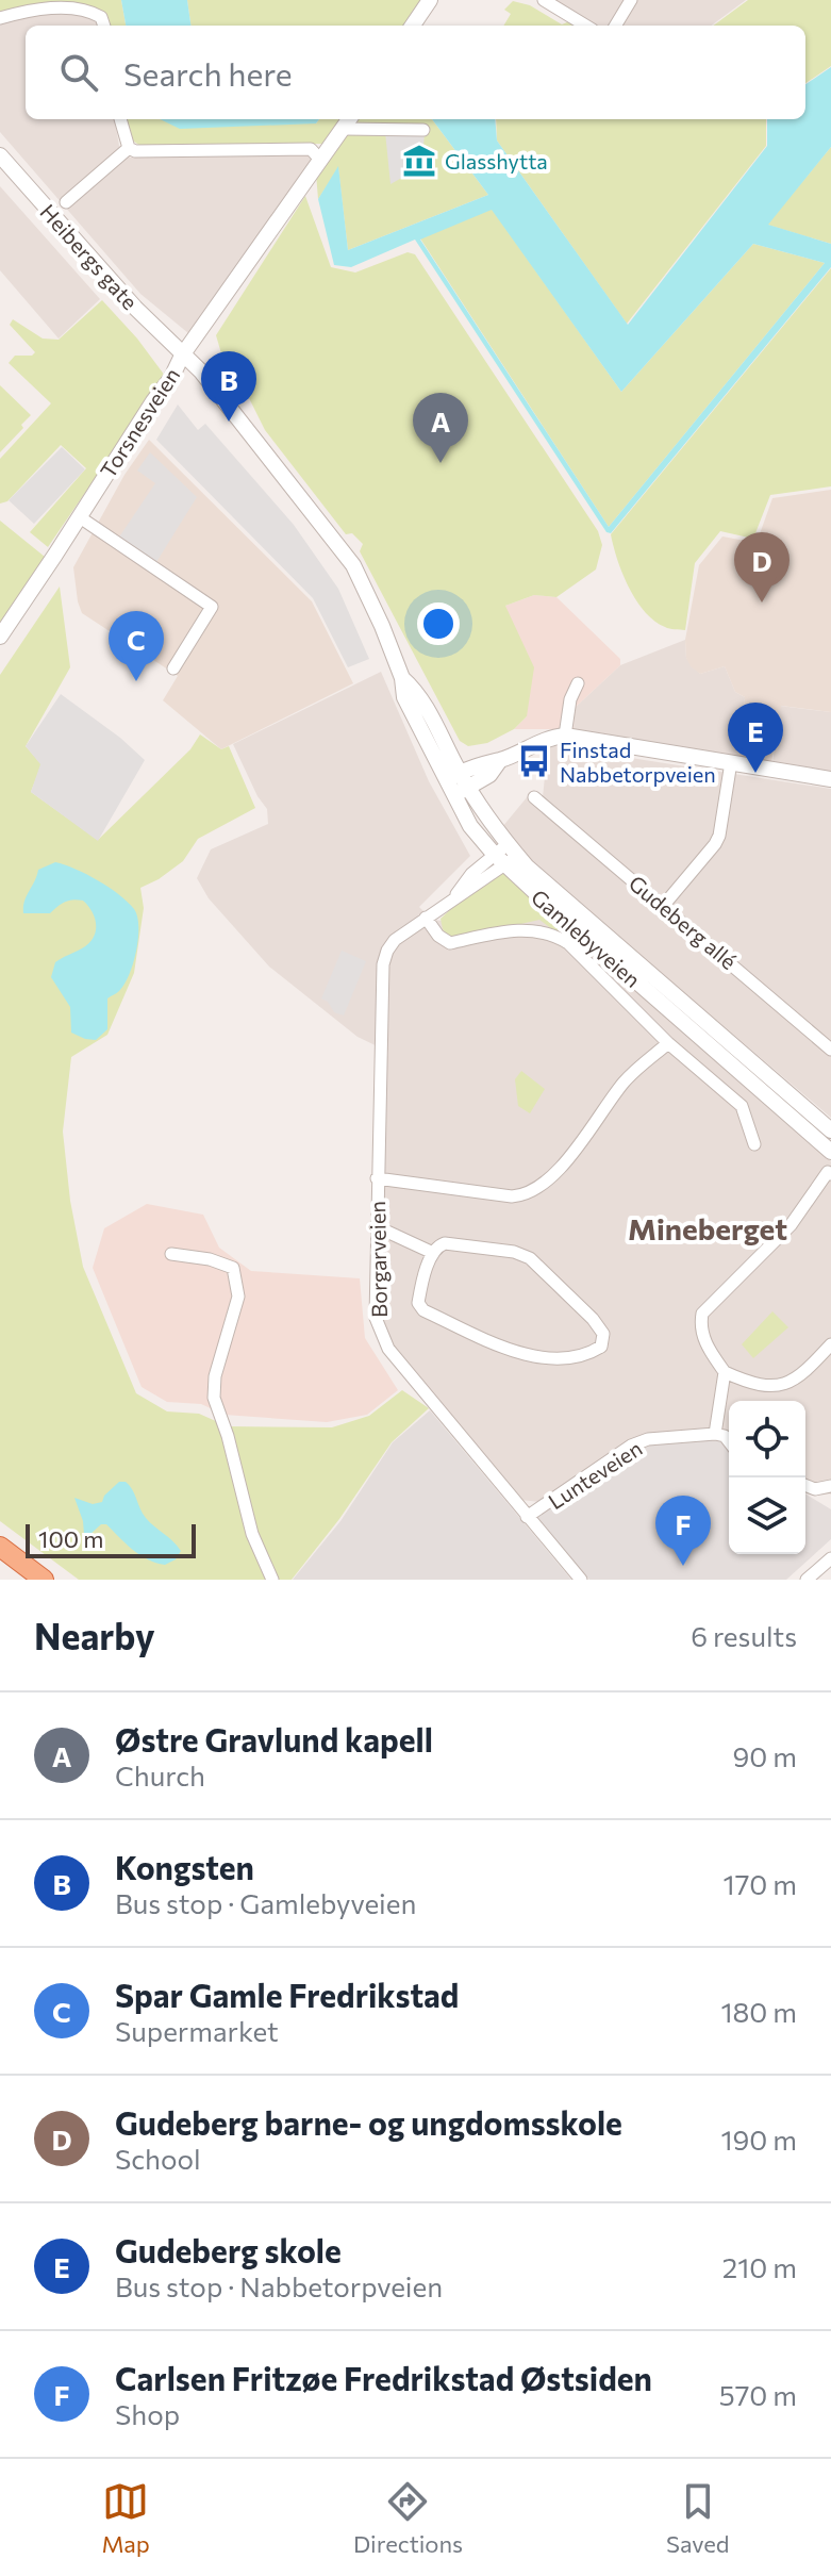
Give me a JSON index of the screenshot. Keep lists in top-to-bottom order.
{
  "streets": {
    "street": [
      "Heibergs gate",
      "Torsnesveien",
      "Gudeberg allé",
      "Gamlebyveien",
      "Borgarveien",
      "Lunteveien"
    ]
  },
  "crossings": [
    ["Heibergs gate", "Torsnesveien"],
    ["Heibergs gate", "Gamlebyveien"],
    ["Torsnesveien", "Gamlebyveien"],
    ["Gamlebyveien", "Borgarveien"],
    ["Borgarveien", "Lunteveien"]
  ],
  "districts": ["Mineberget"],
  "places": {
    "museum": ["Glasshytta"],
    "bus stop": ["Finstad Nabbetorpveien"]
  },
  "scale_bar": "100 m",
  "page": {
    "search": "Search here",
    "pins": [
      "B",
      "A",
      "D",
      "C",
      "E",
      "F"
    ],
    "scale": "100 m",
    "heading": ["Nearby", "6 results"],
    "list": [
      {
        "mark": "A",
        "name": "Østre Gravlund kapell",
        "note": "Church",
        "value": "90 m"
      },
      {
        "mark": "B",
        "name": "Kongsten",
        "note": "Bus stop · Gamlebyveien",
        "value": "170 m"
      },
      {
        "mark": "C",
        "name": "Spar Gamle Fredrikstad",
        "note": "Supermarket",
        "value": "180 m"
      },
      {
        "mark": "D",
        "name": "Gudeberg barne- og ungdomsskole",
        "note": "School",
        "value": "190 m"
      },
      {
        "mark": "E",
        "name": "Gudeberg skole",
        "note": "Bus stop · Nabbetorpveien",
        "value": "210 m"
      },
      {
        "mark": "F",
        "name": "Carlsen Fritzøe Fredrikstad Østsiden",
        "note": "Shop",
        "value": "570 m"
      }
    ],
    "nav": ["Map", "Directions", "Saved"]
  }
}
